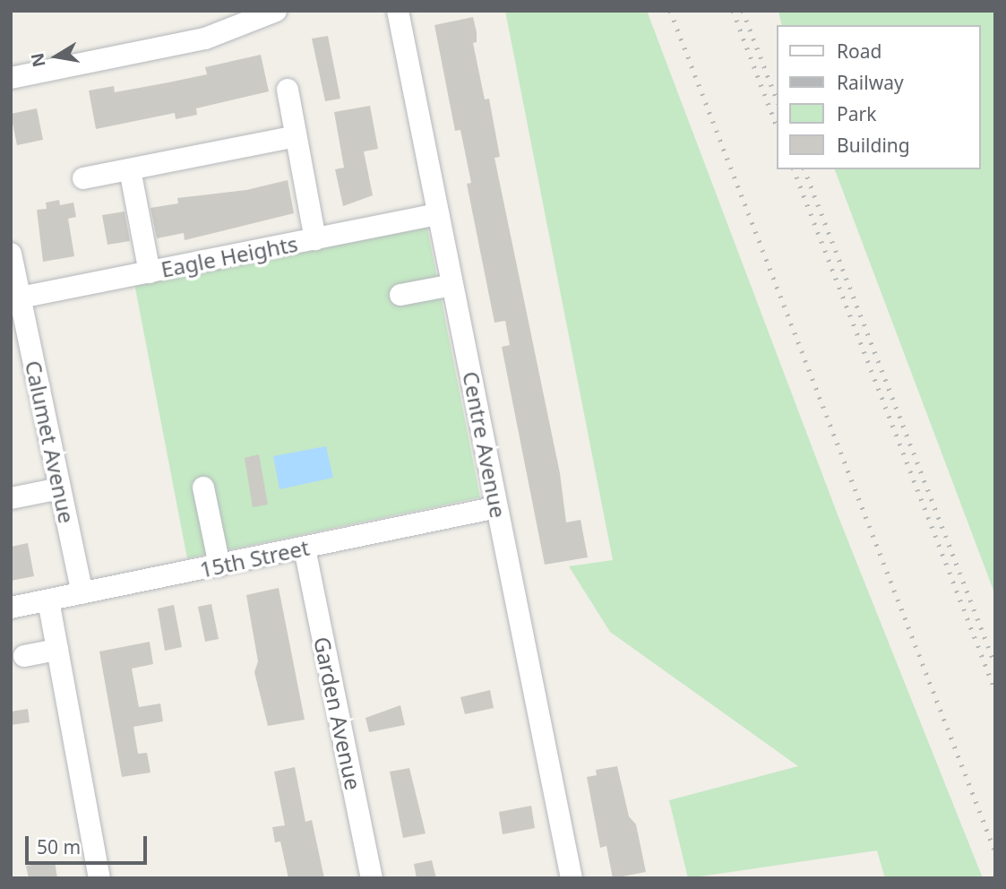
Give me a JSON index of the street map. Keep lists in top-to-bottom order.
{
  "streets": {
    "street": [
      "Eagle Heights",
      "Calumet Avenue",
      "Centre Avenue",
      "15th Street",
      "Garden Avenue"
    ]
  },
  "crossings": [
    ["Eagle Heights", "Calumet Avenue"],
    ["Eagle Heights", "Centre Avenue"],
    ["Calumet Avenue", "15th Street"],
    ["Centre Avenue", "15th Street"],
    ["15th Street", "Garden Avenue"]
  ],
  "legend": [
    "Road",
    "Railway",
    "Park",
    "Building"
  ],
  "scale_bar": "50 m",
  "north": "left"
}
